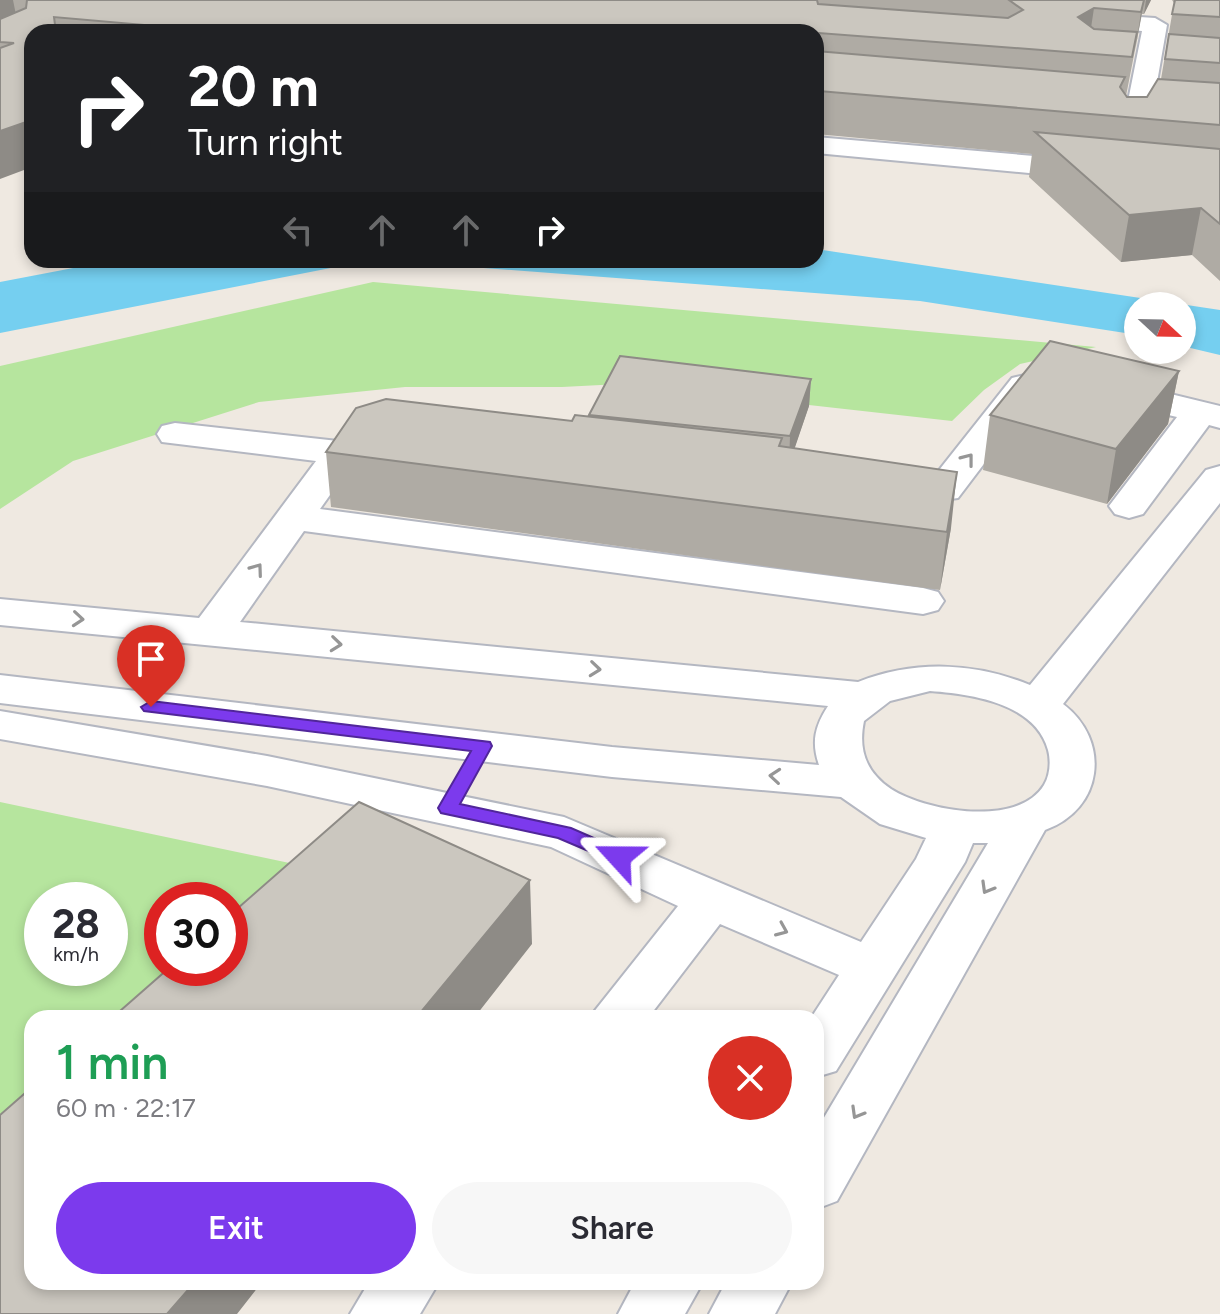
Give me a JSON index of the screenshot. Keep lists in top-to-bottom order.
{
  "north": "right",
  "page": {
    "turn": ["20 m", "Turn right"],
    "speed": "28 km/h",
    "limit": "30",
    "heading": ["1 min", "60 m · 22:17"],
    "buttons": ["Exit", "Share"]
  }
}
